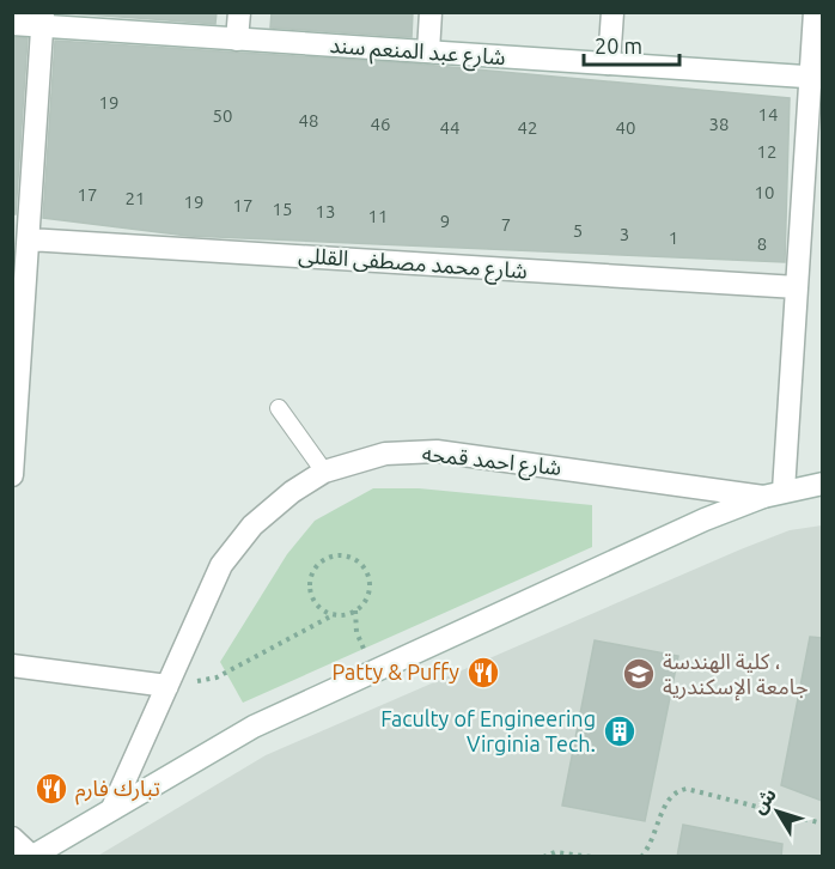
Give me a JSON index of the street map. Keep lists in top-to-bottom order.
{
  "streets": {
    "street": ["شارع عبد المنعم سند", "شارع محمد مصطفى القللى", "شارع احمد قمحه"]
  },
  "places": {
    "restaurant": ["Patty & Puffy", "تبارك فارم"],
    "school or university": ["كلية الهندسة ، جامعة الإسكندرية"],
    "building": ["Faculty of Engineering Virginia Tech."]
  },
  "house_numbers": [
    "19",
    "14",
    "50",
    "48",
    "46",
    "38",
    "44",
    "42",
    "40",
    "12",
    "10",
    "17",
    "21",
    "19",
    "17",
    "15",
    "13",
    "11",
    "9",
    "7",
    "5",
    "3",
    "1",
    "8"
  ],
  "scale_bar": "20 m",
  "north": "top left"
}
